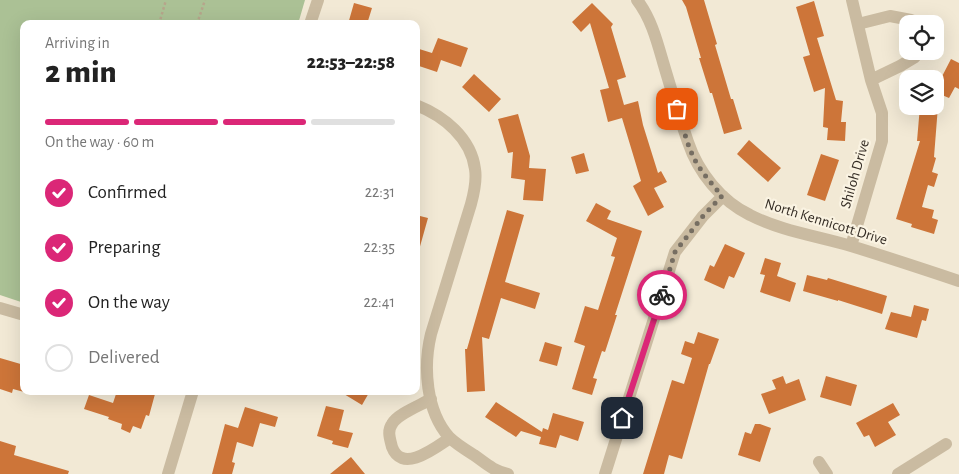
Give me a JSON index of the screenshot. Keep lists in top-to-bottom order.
{
  "streets": {
    "street": ["Shiloh Drive", "North Kennicott Drive"]
  },
  "crossings": [
    ["Shiloh Drive", "North Kennicott Drive"]
  ],
  "page": {
    "heading": ["2 min", "Arriving in", "22:53–22:58"],
    "bar": "On the way · 60 m",
    "list": [
      ["Confirmed", "22:31"],
      ["Preparing", "22:35"],
      ["On the way", "22:41"],
      "Delivered"
    ]
  }
}
